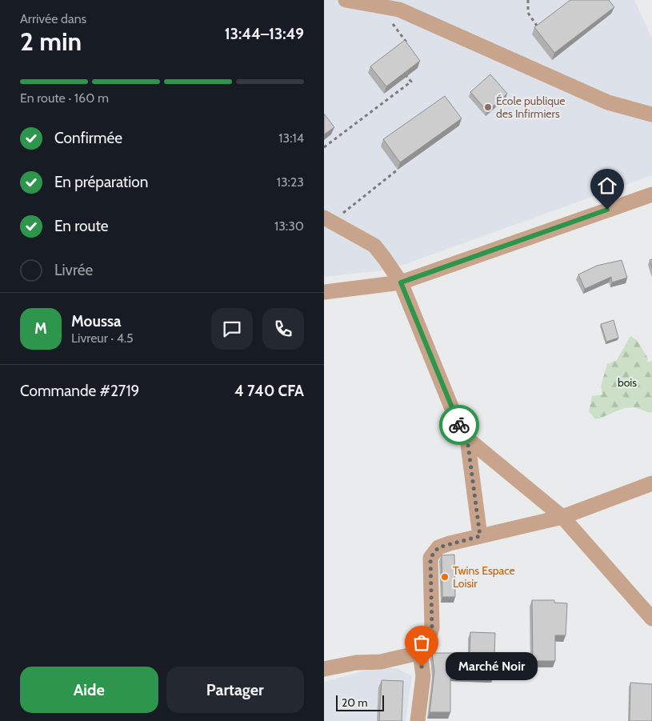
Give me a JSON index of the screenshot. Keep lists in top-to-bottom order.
{
  "parks": ["bois"],
  "places": ["École publique des Infirmiers", "Twins Espace Loisir", "Marché Noir"],
  "scale_bar": "20 m",
  "page": {
    "heading": ["2 min", "Arrivée dans", "13:44–13:49"],
    "panel": [
      "Moussa",
      "Livreur · 4.5",
      "Commande #2719",
      "4 740 CFA"
    ],
    "bar": "En route · 160 m",
    "list": [
      ["Confirmée", "13:14"],
      ["En préparation", "13:23"],
      ["En route", "13:30"],
      "Livrée"
    ],
    "round": "M",
    "bubble": "Marché Noir",
    "buttons": ["Aide", "Partager"],
    "scale": "20 m"
  }
}
